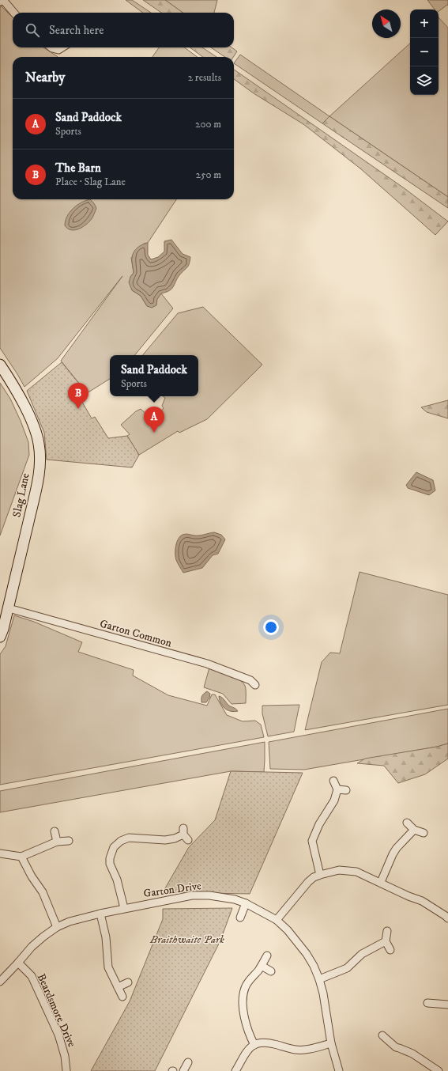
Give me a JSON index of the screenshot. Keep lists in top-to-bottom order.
{
  "streets": {
    "street": [
      "Slag Lane",
      "Garton Common",
      "Garton Drive",
      "Beardsmore Drive"
    ]
  },
  "crossings": [
    ["Slag Lane", "Garton Common"],
    ["Garton Drive", "Beardsmore Drive"]
  ],
  "parks": ["Braithwaite Park"],
  "north": "top left",
  "page": {
    "map_buttons": ["+", "−"],
    "search": "Search here",
    "heading": ["Nearby", "2 results"],
    "list": [
      {
        "mark": "A",
        "name": "Sand Paddock",
        "note": "Sports",
        "value": "200 m"
      },
      {
        "mark": "B",
        "name": "The Barn",
        "note": "Place · Slag Lane",
        "value": "250 m"
      }
    ],
    "popup": ["Sand Paddock", "Sports"],
    "pins": ["B", "A"]
  }
}
